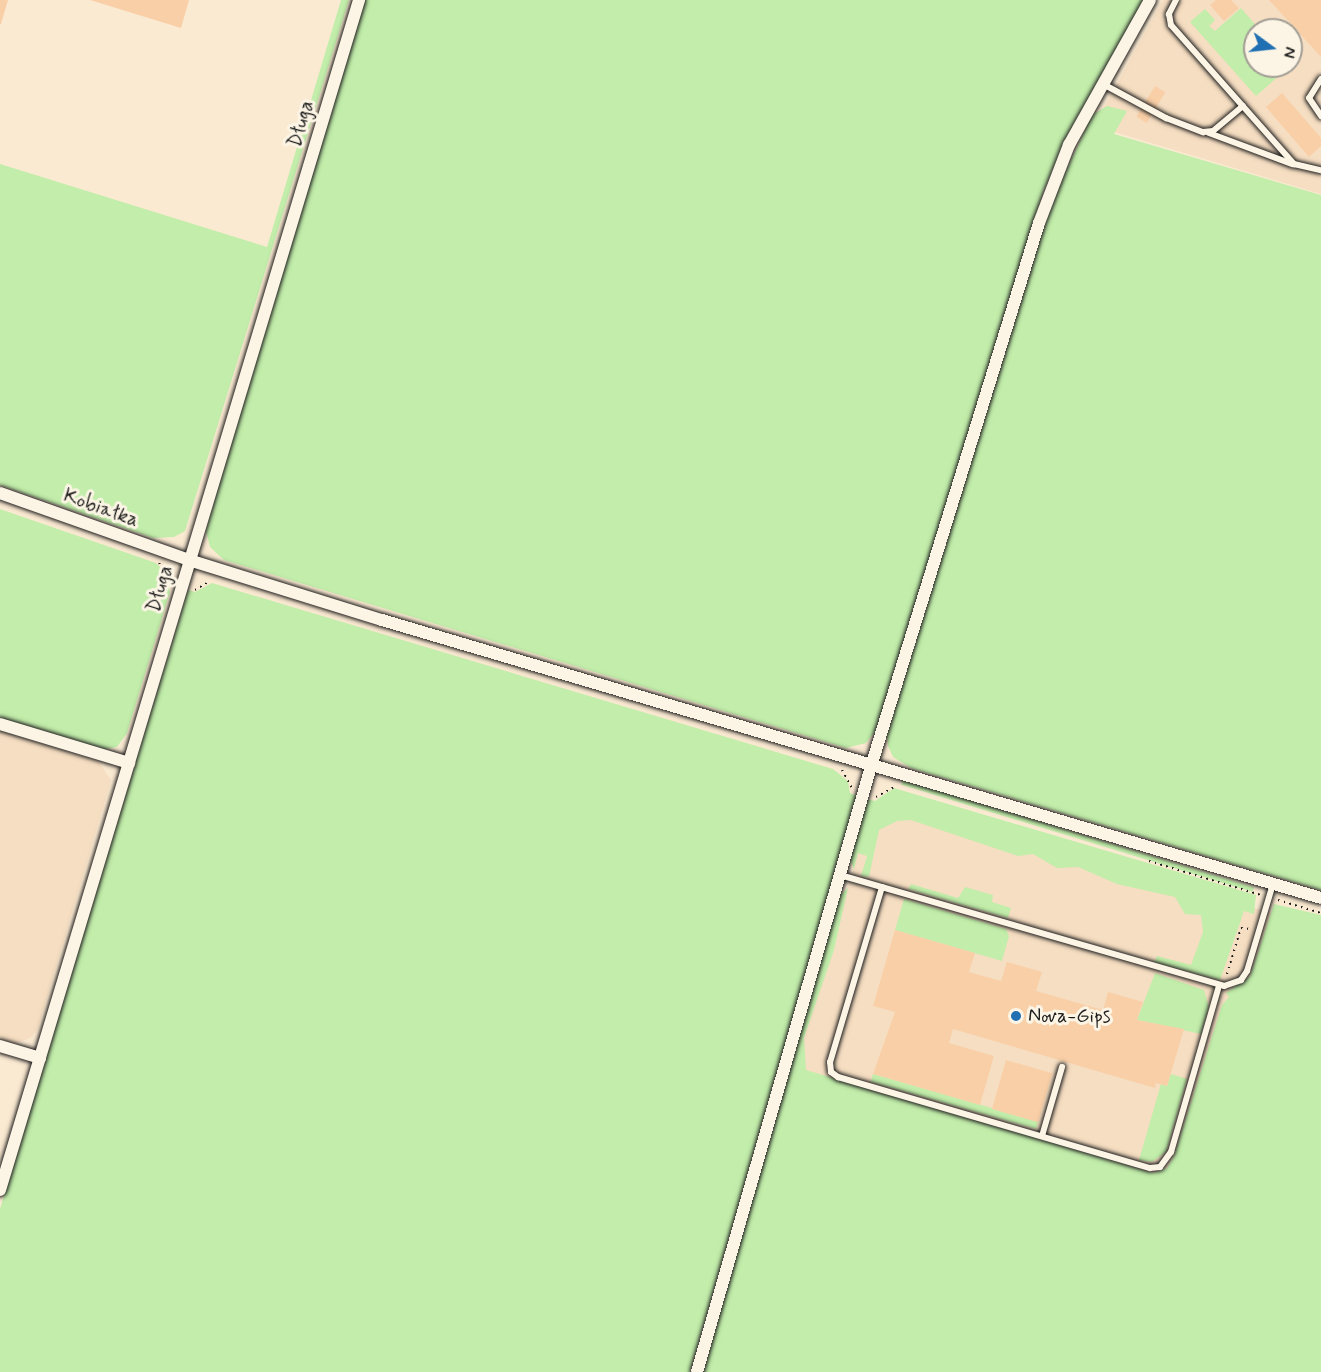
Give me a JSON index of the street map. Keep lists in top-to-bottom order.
{
  "streets": {
    "street": ["Długa", "Kobiałka"]
  },
  "crossings": [
    ["Długa", "Kobiałka"]
  ],
  "places": ["Nova-Gips"],
  "north": "right"
}
